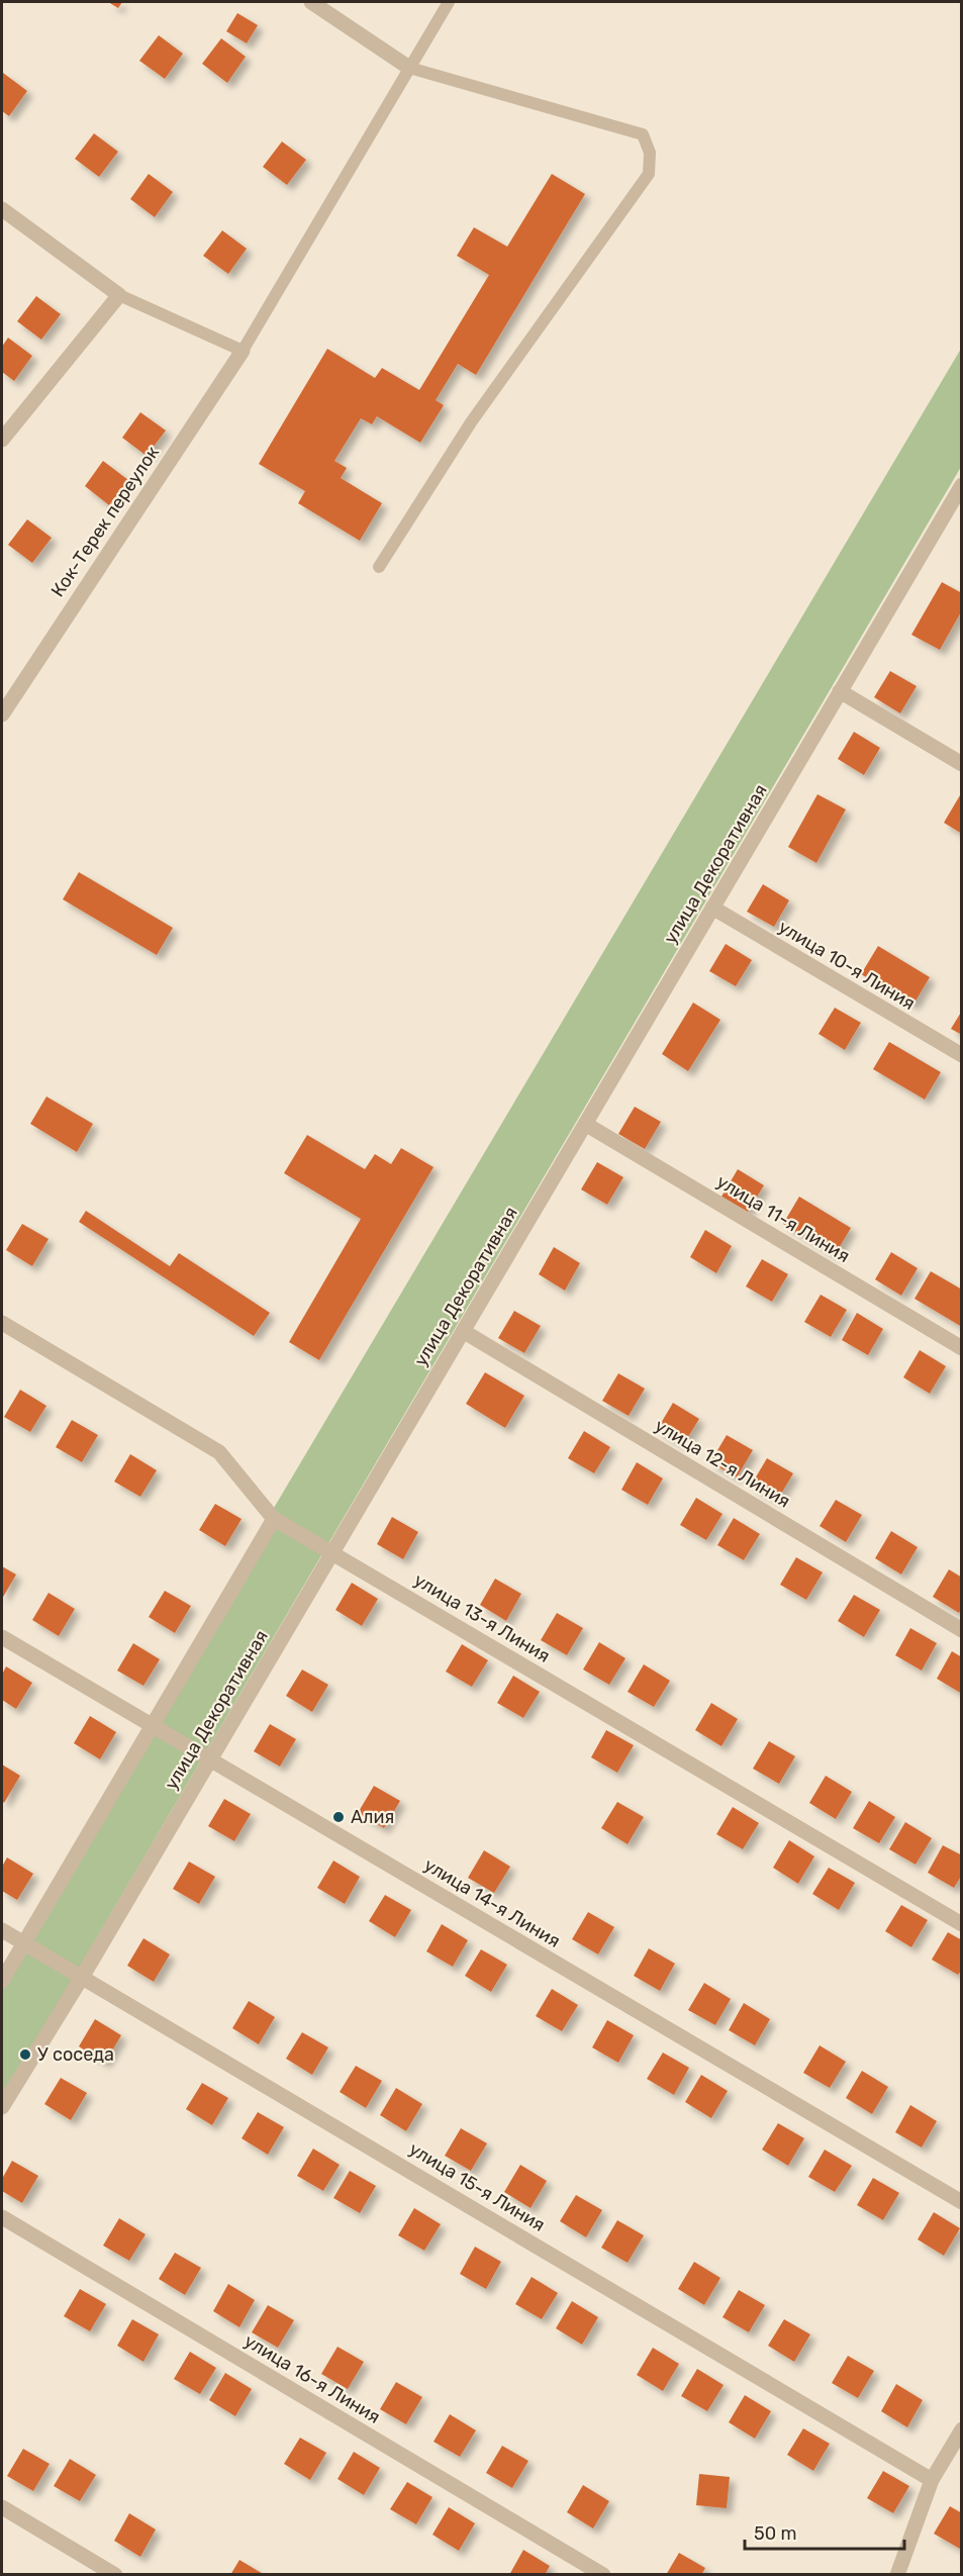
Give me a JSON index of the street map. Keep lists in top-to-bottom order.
{
  "streets": {
    "street": [
      "Кок-Терек переулок",
      "улица Декоративная",
      "улица 10-я Линия",
      "улица 11-я Линия",
      "улица 12-я Линия",
      "улица 13-я Линия",
      "улица 14-я Линия",
      "улица 15-я Линия",
      "улица 16-я Линия"
    ]
  },
  "crossings": [
    ["улица Декоративная", "улица 10-я Линия"],
    ["улица Декоративная", "улица 11-я Линия"],
    ["улица Декоративная", "улица 12-я Линия"],
    ["улица Декоративная", "улица 13-я Линия"],
    ["улица Декоративная", "улица 14-я Линия"],
    ["улица Декоративная", "улица 15-я Линия"]
  ],
  "places": ["Алия", "У соседа"],
  "scale_bar": "50 m"
}
